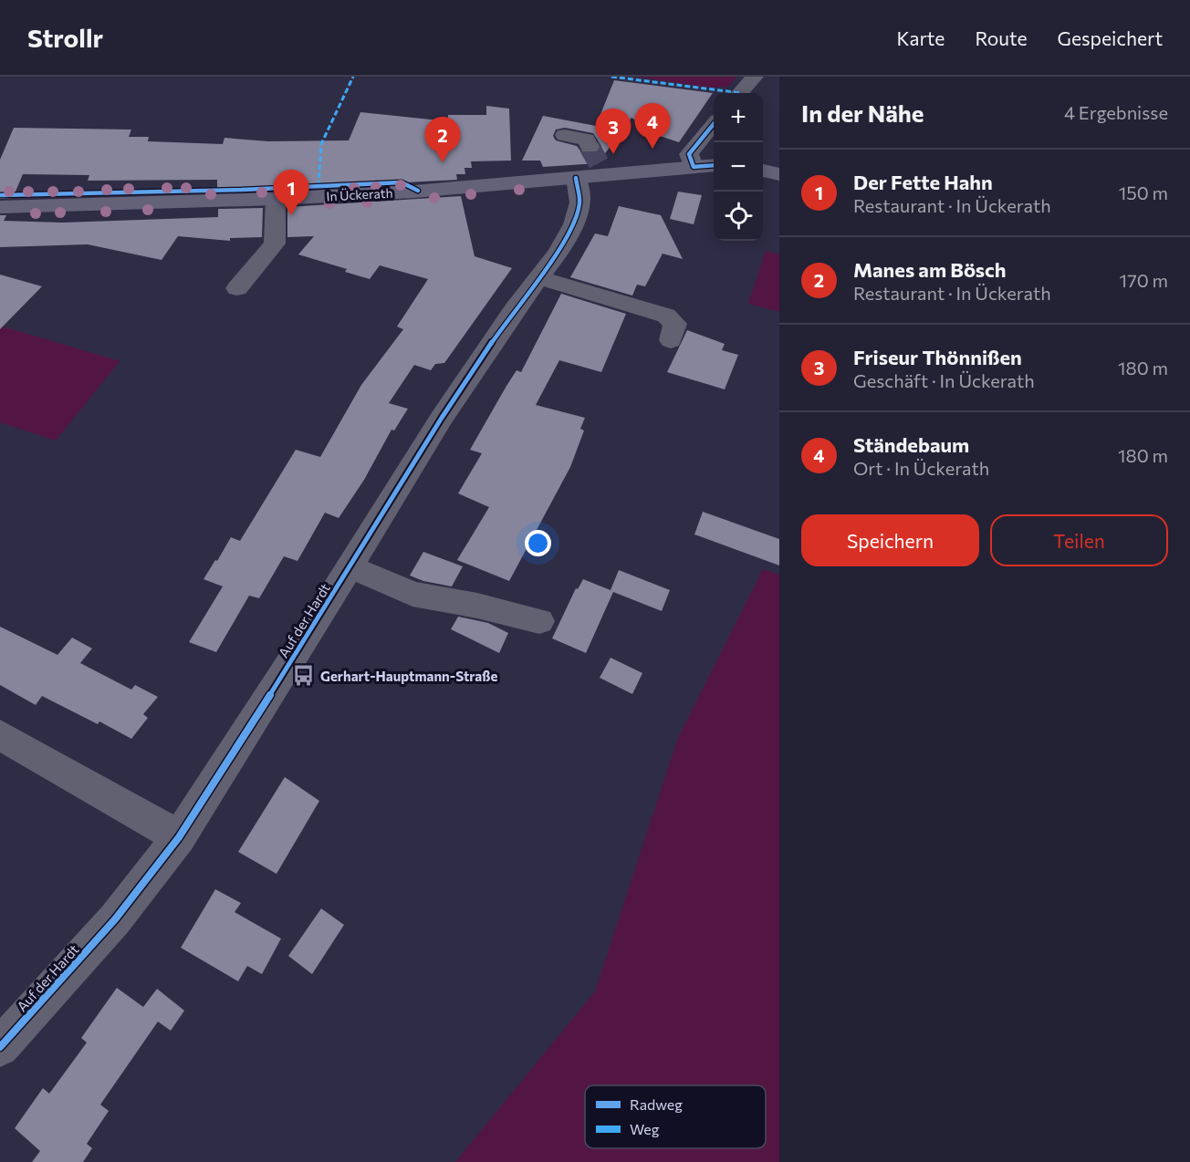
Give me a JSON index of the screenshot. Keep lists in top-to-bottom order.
{
  "streets": {
    "main road": ["In Ückerath"],
    "street": ["Auf der Hardt"]
  },
  "crossings": [
    ["In Ückerath", "Auf der Hardt"]
  ],
  "places": {
    "bus stop": ["Gerhart-Hauptmann-Straße"]
  },
  "legend": ["Radweg", "Weg"],
  "page": {
    "header": "Strollr",
    "nav": ["Karte", "Route", "Gespeichert"],
    "heading": ["In der Nähe", "4 Ergebnisse"],
    "map_buttons": ["+", "−"],
    "pins": [
      "4",
      "3",
      "2",
      "1"
    ],
    "list": [
      {
        "mark": "1",
        "name": "Der Fette Hahn",
        "note": "Restaurant · In Ückerath",
        "value": "150 m"
      },
      {
        "mark": "2",
        "name": "Manes am Bösch",
        "note": "Restaurant · In Ückerath",
        "value": "170 m"
      },
      {
        "mark": "3",
        "name": "Friseur Thönnißen",
        "note": "Geschäft · In Ückerath",
        "value": "180 m"
      },
      {
        "mark": "4",
        "name": "Ständebaum",
        "note": "Ort · In Ückerath",
        "value": "180 m"
      }
    ],
    "buttons": ["Speichern", "Teilen"]
  }
}
